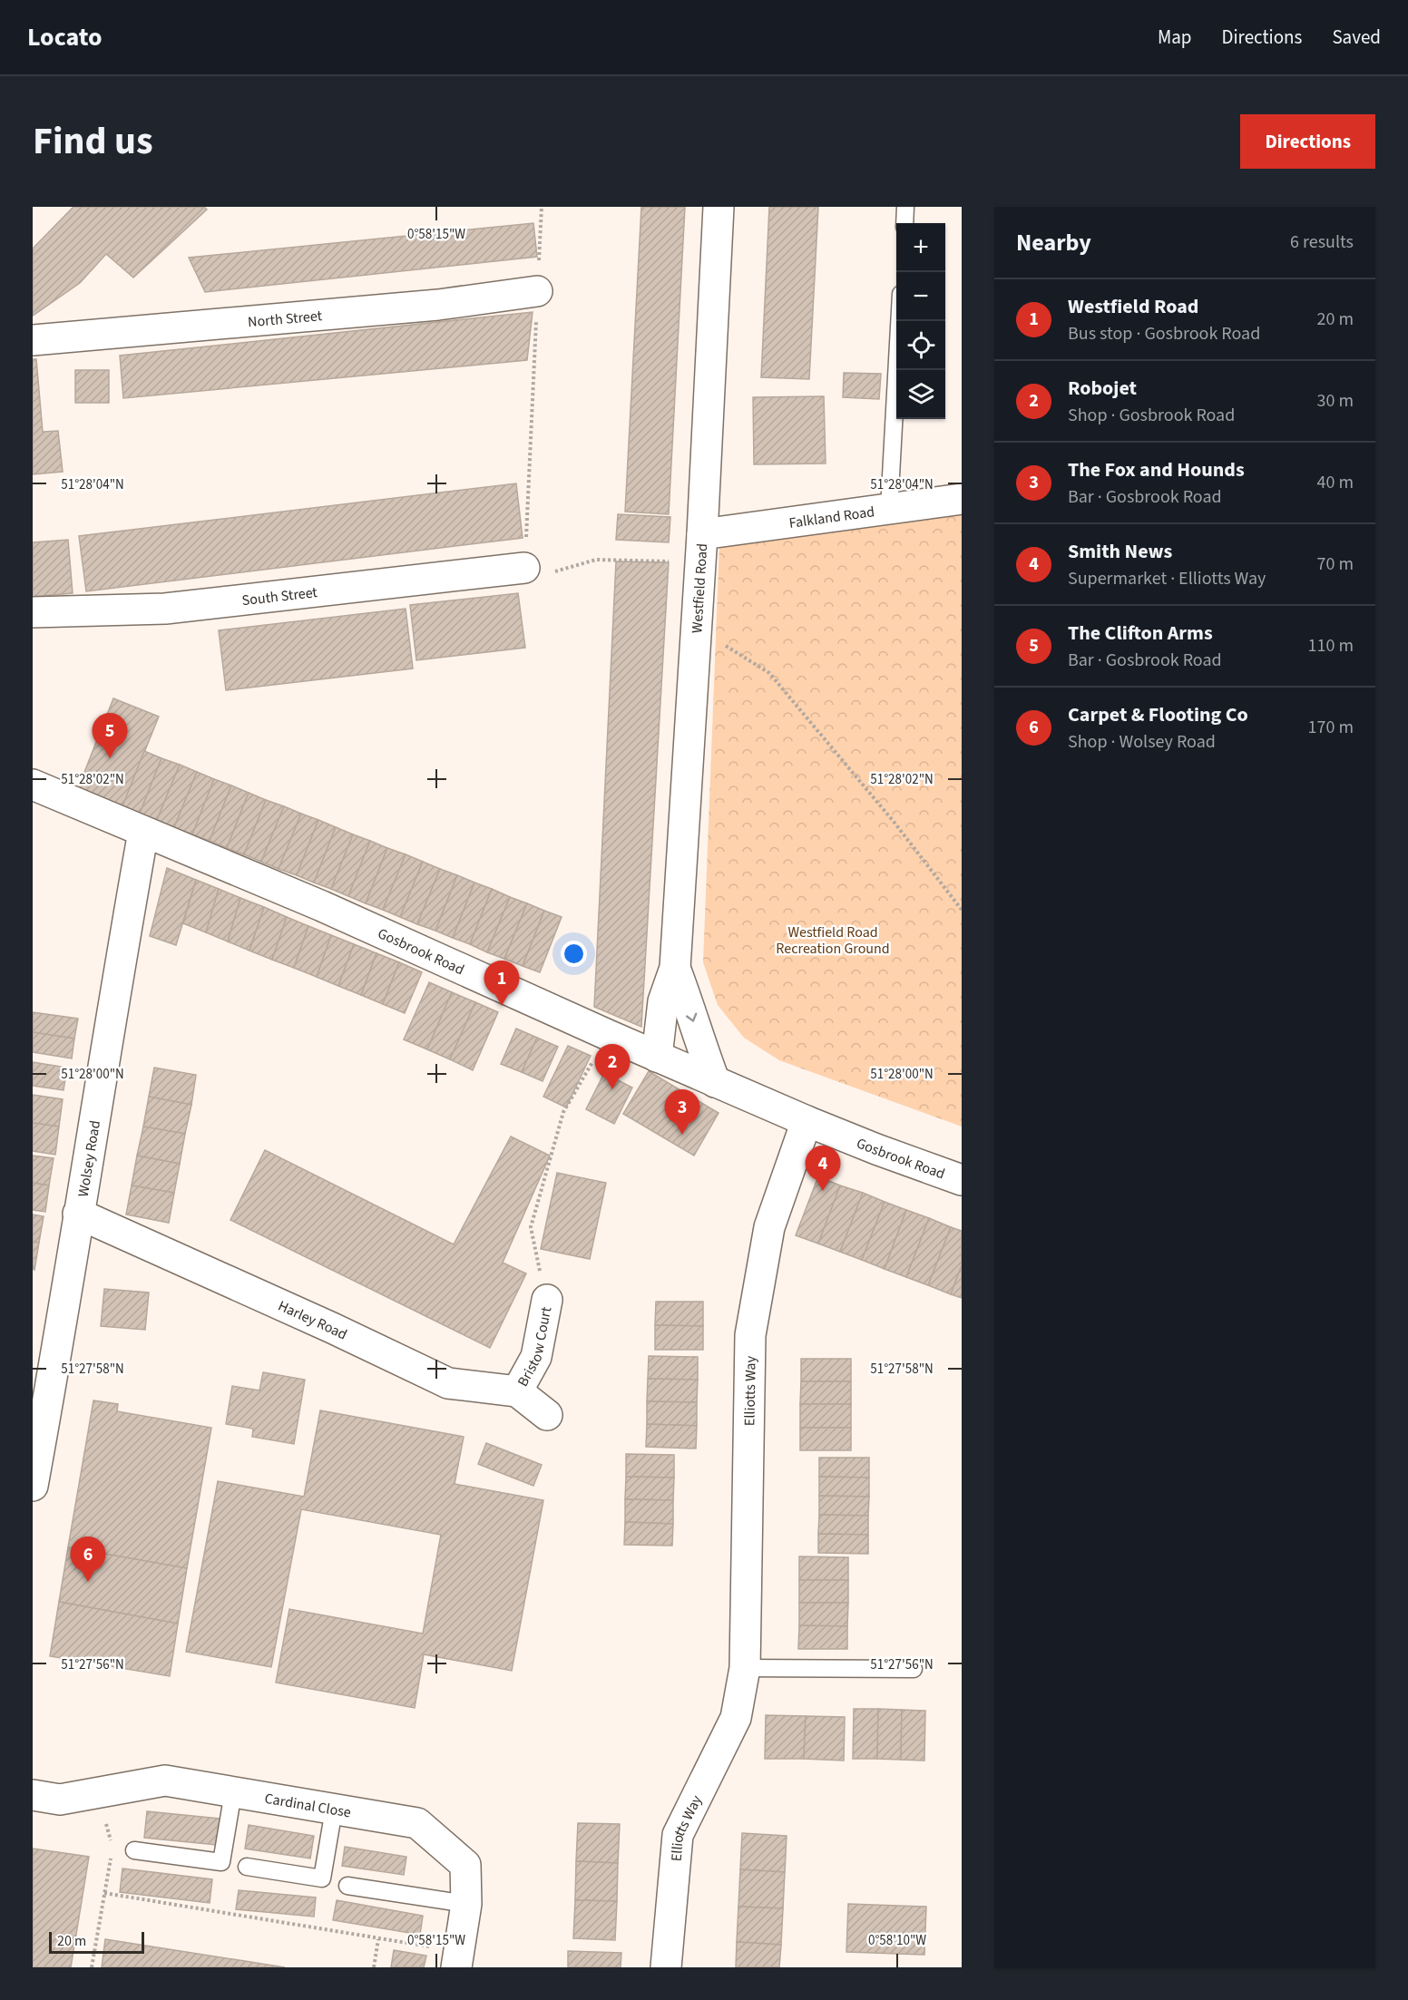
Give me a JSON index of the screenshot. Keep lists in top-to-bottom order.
{
  "streets": {
    "street": [
      "North Street",
      "Falkland Road",
      "Westfield Road",
      "South Street",
      "Gosbrook Road",
      "Wolsey Road",
      "Harley Road",
      "Bristow Court",
      "Elliotts Way",
      "Cardinal Close"
    ]
  },
  "crossings": [
    ["Falkland Road", "Westfield Road"],
    ["Westfield Road", "Gosbrook Road"],
    ["Gosbrook Road", "Wolsey Road"],
    ["Gosbrook Road", "Elliotts Way"],
    ["Wolsey Road", "Harley Road"],
    ["Harley Road", "Bristow Court"]
  ],
  "parks": ["Westfield Road Recreation Ground"],
  "scale_bar": "20 m",
  "page": {
    "header": "Locato",
    "nav": ["Map", "Directions", "Saved"],
    "title": "Find us",
    "buttons": "Directions",
    "heading": ["Nearby", "6 results"],
    "map_buttons": ["+", "−"],
    "list": [
      {
        "mark": "1",
        "name": "Westfield Road",
        "note": "Bus stop · Gosbrook Road",
        "value": "20 m"
      },
      {
        "mark": "2",
        "name": "Robojet",
        "note": "Shop · Gosbrook Road",
        "value": "30 m"
      },
      {
        "mark": "3",
        "name": "The Fox and Hounds",
        "note": "Bar · Gosbrook Road",
        "value": "40 m"
      },
      {
        "mark": "4",
        "name": "Smith News",
        "note": "Supermarket · Elliotts Way",
        "value": "70 m"
      },
      {
        "mark": "5",
        "name": "The Clifton Arms",
        "note": "Bar · Gosbrook Road",
        "value": "110 m"
      },
      {
        "mark": "6",
        "name": "Carpet & Flooting Co",
        "note": "Shop · Wolsey Road",
        "value": "170 m"
      }
    ],
    "pins": [
      "5",
      "1",
      "2",
      "3",
      "4",
      "6"
    ],
    "scale": "20 m"
  },
  "coordinates": [
    "0°58'15\"W",
    "51°28'04\"N",
    "51°28'02\"N",
    "51°28'00\"N",
    "51°27'58\"N",
    "51°27'56\"N",
    "0°58'10\"W"
  ]
}
